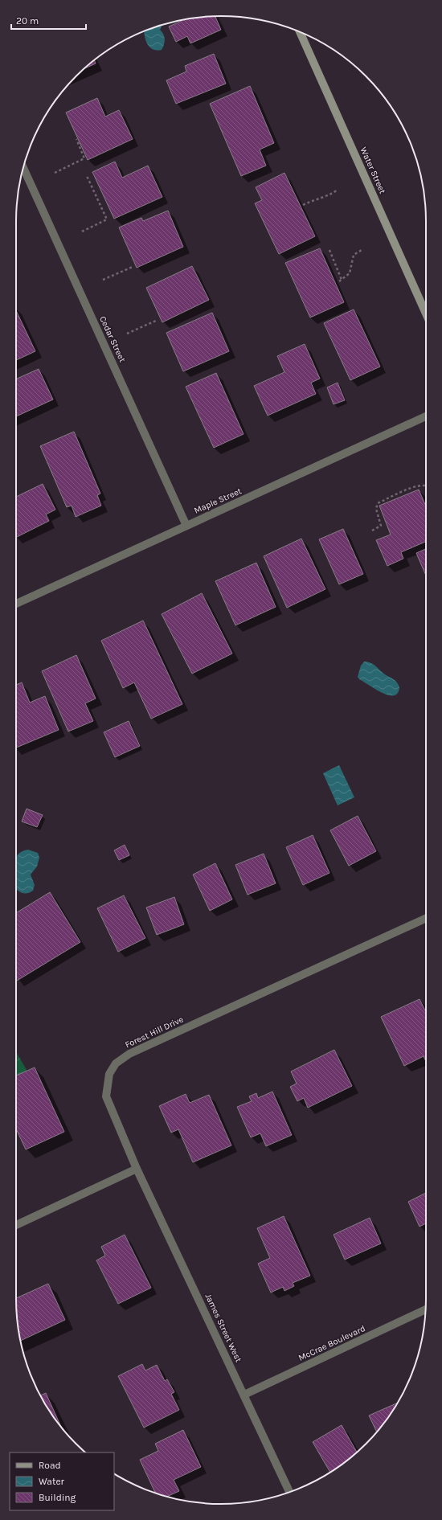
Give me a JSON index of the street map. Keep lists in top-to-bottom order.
{
  "streets": {
    "street": [
      "Water Street",
      "Cedar Street",
      "Maple Street",
      "Forest Hill Drive",
      "James Street West",
      "McCrae Boulevard"
    ]
  },
  "crossings": [
    ["Cedar Street", "Maple Street"],
    ["Forest Hill Drive", "James Street West"],
    ["James Street West", "McCrae Boulevard"]
  ],
  "legend": ["Road", "Water", "Building"],
  "scale_bar": "20 m"
}
